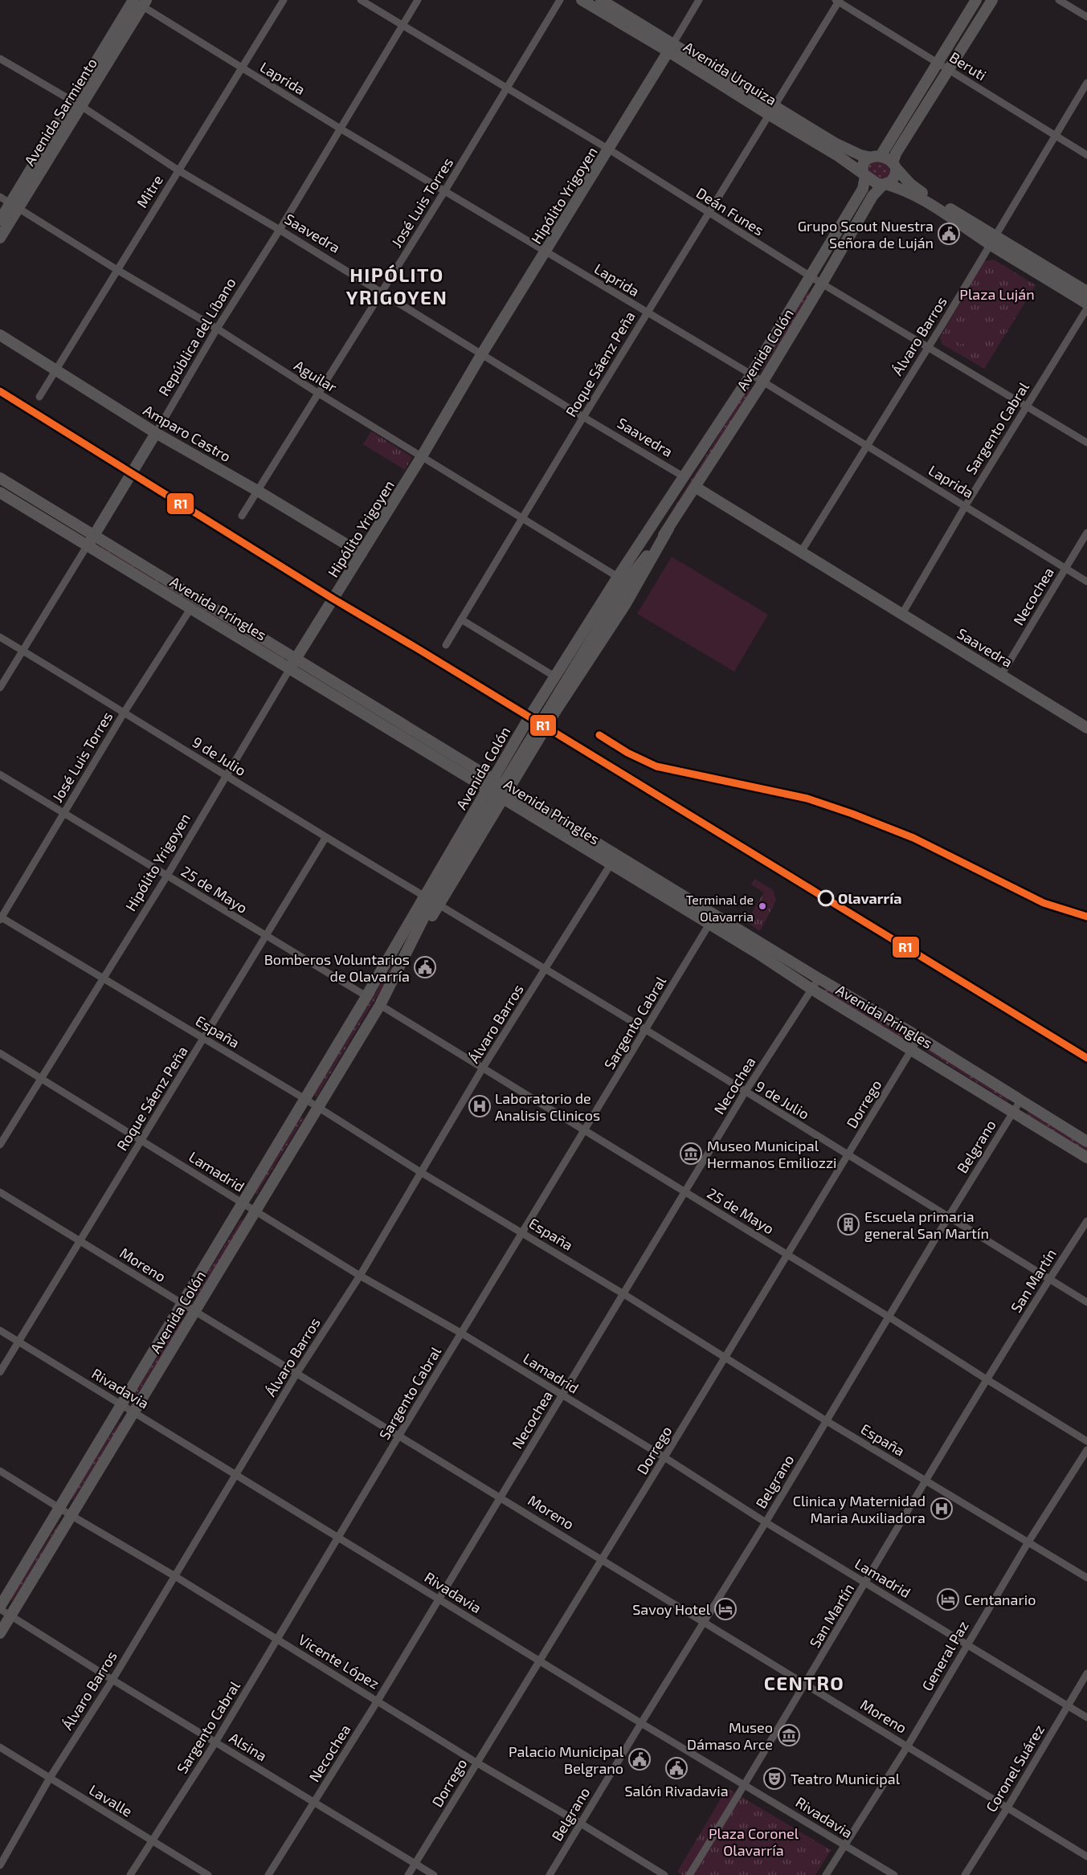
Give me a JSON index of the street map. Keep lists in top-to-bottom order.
{
  "streets": {
    "main road": [
      "Avenida Urquiza",
      "Avenida Sarmiento",
      "Hipólito Yrigoyen",
      "Saavedra",
      "República del Líbano",
      "Avenida Colón",
      "Amparo Castro",
      "Avenida Pringles"
    ],
    "street": [
      "Beruti",
      "Laprida",
      "Mitre",
      "José Luis Torres",
      "Deán Funes",
      "Álvaro Barros",
      "Roque Sáenz Peña",
      "Aguilar",
      "Sargento Cabral",
      "Necochea",
      "9 de Julio",
      "25 de Mayo",
      "España",
      "Dorrego",
      "Belgrano",
      "Lamadrid",
      "Moreno",
      "San Martín",
      "Rivadavia",
      "General Paz",
      "Vicente López",
      "Alsina",
      "Coronel Suárez",
      "Lavalle"
    ]
  },
  "crossings": [
    ["Beruti", "Álvaro Barros"],
    ["Beruti", "Roque Sáenz Peña"],
    ["Avenida Urquiza", "Hipólito Yrigoyen"],
    ["Avenida Urquiza", "Avenida Colón"],
    ["Avenida Urquiza", "Roque Sáenz Peña"],
    ["Laprida", "Avenida Sarmiento"],
    ["Laprida", "Mitre"],
    ["Laprida", "Hipólito Yrigoyen"],
    ["Laprida", "José Luis Torres"],
    ["Laprida", "Álvaro Barros"],
    ["Laprida", "República del Líbano"],
    ["Laprida", "Avenida Colón"],
    ["Laprida", "Roque Sáenz Peña"],
    ["Laprida", "Sargento Cabral"],
    ["Laprida", "Necochea"],
    ["Avenida Sarmiento", "Saavedra"],
    ["Avenida Sarmiento", "Aguilar"],
    ["Mitre", "Saavedra"],
    ["Mitre", "Aguilar"],
    ["Mitre", "Amparo Castro"],
    ["Hipólito Yrigoyen", "Deán Funes"],
    ["Hipólito Yrigoyen", "Saavedra"],
    ["Hipólito Yrigoyen", "Aguilar"],
    ["Hipólito Yrigoyen", "Amparo Castro"],
    ["Hipólito Yrigoyen", "Avenida Pringles"],
    ["Hipólito Yrigoyen", "9 de Julio"],
    ["Hipólito Yrigoyen", "25 de Mayo"],
    ["Hipólito Yrigoyen", "España"],
    ["Hipólito Yrigoyen", "Lamadrid"],
    ["José Luis Torres", "Deán Funes"],
    ["José Luis Torres", "Saavedra"],
    ["José Luis Torres", "Aguilar"],
    ["José Luis Torres", "Amparo Castro"],
    ["José Luis Torres", "Avenida Pringles"],
    ["José Luis Torres", "9 de Julio"],
    ["José Luis Torres", "25 de Mayo"],
    ["José Luis Torres", "España"],
    ["Deán Funes", "Álvaro Barros"],
    ["Deán Funes", "República del Líbano"],
    ["Deán Funes", "Avenida Colón"],
    ["Deán Funes", "Roque Sáenz Peña"],
    ["Deán Funes", "Sargento Cabral"],
    ["Saavedra", "Álvaro Barros"],
    ["Saavedra", "República del Líbano"],
    ["Saavedra", "Avenida Colón"],
    ["Saavedra", "Roque Sáenz Peña"],
    ["Saavedra", "Sargento Cabral"],
    ["Saavedra", "Necochea"],
    ["Álvaro Barros", "Avenida Pringles"],
    ["Álvaro Barros", "9 de Julio"],
    ["Álvaro Barros", "25 de Mayo"],
    ["Álvaro Barros", "España"],
    ["Álvaro Barros", "Lamadrid"],
    ["Álvaro Barros", "Moreno"],
    ["Álvaro Barros", "Rivadavia"],
    ["Álvaro Barros", "Vicente López"],
    ["Álvaro Barros", "Alsina"],
    ["Álvaro Barros", "Lavalle"],
    ["República del Líbano", "Aguilar"],
    ["República del Líbano", "Amparo Castro"],
    ["República del Líbano", "Avenida Pringles"],
    ["República del Líbano", "9 de Julio"],
    ["Avenida Colón", "Aguilar"],
    ["Avenida Colón", "Avenida Pringles"],
    ["Avenida Colón", "9 de Julio"],
    ["Avenida Colón", "25 de Mayo"],
    ["Avenida Colón", "España"],
    ["Avenida Colón", "Lamadrid"],
    ["Avenida Colón", "Moreno"],
    ["Avenida Colón", "Rivadavia"],
    ["Avenida Colón", "Vicente López"],
    ["Avenida Colón", "Alsina"],
    ["Roque Sáenz Peña", "Aguilar"],
    ["Roque Sáenz Peña", "9 de Julio"],
    ["Roque Sáenz Peña", "25 de Mayo"],
    ["Roque Sáenz Peña", "España"],
    ["Roque Sáenz Peña", "Lamadrid"],
    ["Roque Sáenz Peña", "Moreno"],
    ["Roque Sáenz Peña", "Rivadavia"],
    ["Sargento Cabral", "Avenida Pringles"],
    ["Sargento Cabral", "9 de Julio"],
    ["Sargento Cabral", "25 de Mayo"],
    ["Sargento Cabral", "España"],
    ["Sargento Cabral", "Lamadrid"],
    ["Sargento Cabral", "Moreno"],
    ["Sargento Cabral", "Rivadavia"],
    ["Sargento Cabral", "Vicente López"],
    ["Sargento Cabral", "Alsina"],
    ["Sargento Cabral", "Lavalle"],
    ["Necochea", "Avenida Pringles"],
    ["Necochea", "9 de Julio"],
    ["Necochea", "25 de Mayo"],
    ["Necochea", "España"],
    ["Necochea", "Lamadrid"],
    ["Necochea", "Moreno"],
    ["Necochea", "Rivadavia"],
    ["Necochea", "Vicente López"],
    ["Necochea", "Alsina"],
    ["Avenida Pringles", "Dorrego"],
    ["Avenida Pringles", "Belgrano"],
    ["9 de Julio", "Dorrego"],
    ["9 de Julio", "Belgrano"],
    ["9 de Julio", "San Martín"],
    ["25 de Mayo", "Dorrego"],
    ["25 de Mayo", "Belgrano"],
    ["25 de Mayo", "San Martín"],
    ["España", "Dorrego"],
    ["España", "Belgrano"],
    ["España", "San Martín"],
    ["España", "General Paz"],
    ["Dorrego", "Lamadrid"],
    ["Dorrego", "Moreno"],
    ["Dorrego", "Rivadavia"],
    ["Dorrego", "Vicente López"],
    ["Dorrego", "Alsina"],
    ["Belgrano", "Lamadrid"],
    ["Belgrano", "Moreno"],
    ["Belgrano", "Rivadavia"],
    ["Belgrano", "Vicente López"],
    ["Lamadrid", "San Martín"],
    ["Lamadrid", "General Paz"],
    ["Lamadrid", "Coronel Suárez"],
    ["Moreno", "San Martín"],
    ["Moreno", "General Paz"],
    ["Moreno", "Coronel Suárez"],
    ["San Martín", "Rivadavia"],
    ["Rivadavia", "General Paz"]
  ],
  "districts": ["HIPÓLITO YRIGOYEN", "CENTRO"],
  "parks": ["Plaza Luján", "Plaza Coronel Olavarría"],
  "places": {
    "public building": [
      "Grupo Scout Nuestra Señora de Luján",
      "Bomberos Voluntarios de Olavarría",
      "Palacio Municipal Belgrano",
      "Salón Rivadavia"
    ],
    "other": ["Olavarría", "Terminal de Olavarria"],
    "hospital": ["Laboratorio de Analisis Clinicos", "Clinica y Maternidad Maria Auxiliadora"],
    "museum": ["Museo Municipal Hermanos Emiliozzi", "Museo Dámaso Arce"],
    "building": ["Escuela primaria general San Martín"],
    "hotel": ["Centanario", "Savoy Hotel"],
    "theatre": ["Teatro Municipal"]
  },
  "lines": ["transit line R1"]
}
